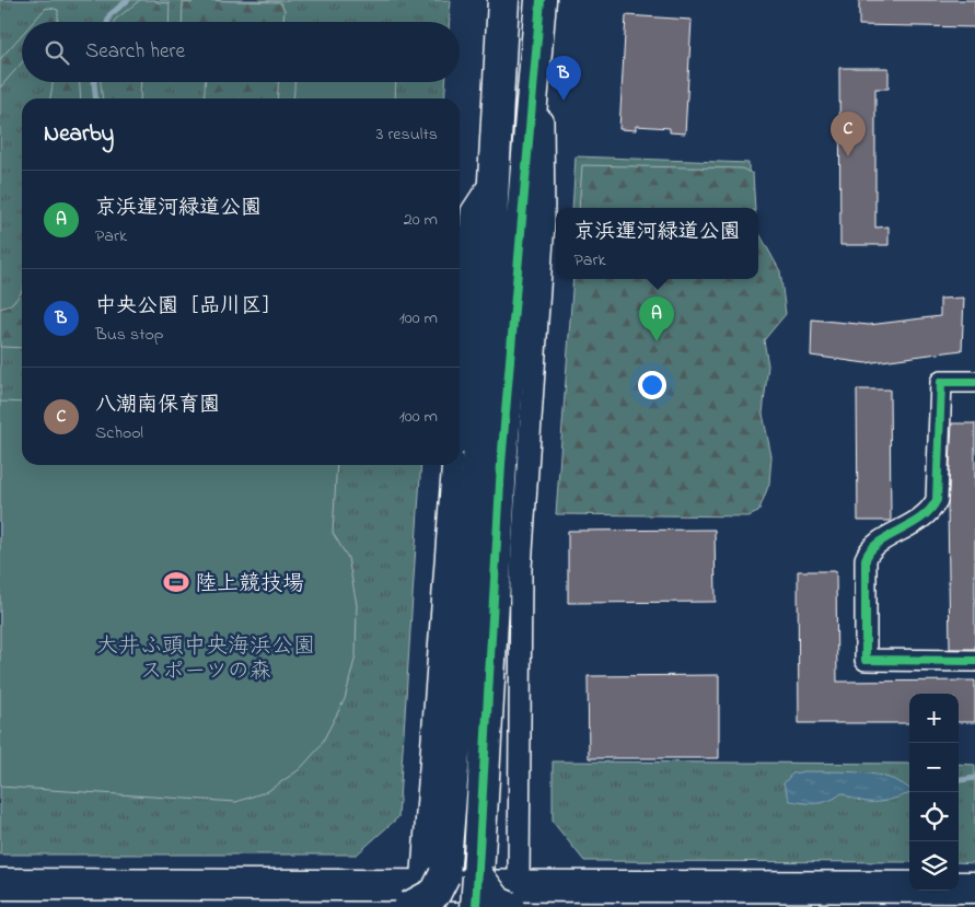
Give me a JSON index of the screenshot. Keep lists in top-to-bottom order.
{
  "parks": ["大井ふ頭中央海浜公園 スポーツの森"],
  "places": {
    "sports": ["陸上競技場"]
  },
  "page": {
    "search": "Search here",
    "pins": ["B", "C", "A"],
    "heading": ["Nearby", "3 results"],
    "list": [
      {
        "mark": "A",
        "name": "京浜運河緑道公園",
        "note": "Park",
        "value": "20 m"
      },
      {
        "mark": "B",
        "name": "中央公園［品川区］",
        "note": "Bus stop",
        "value": "100 m"
      },
      {
        "mark": "C",
        "name": "八潮南保育園",
        "note": "School",
        "value": "100 m"
      }
    ],
    "popup": ["京浜運河緑道公園", "Park"],
    "map_buttons": ["+", "−"]
  }
}
